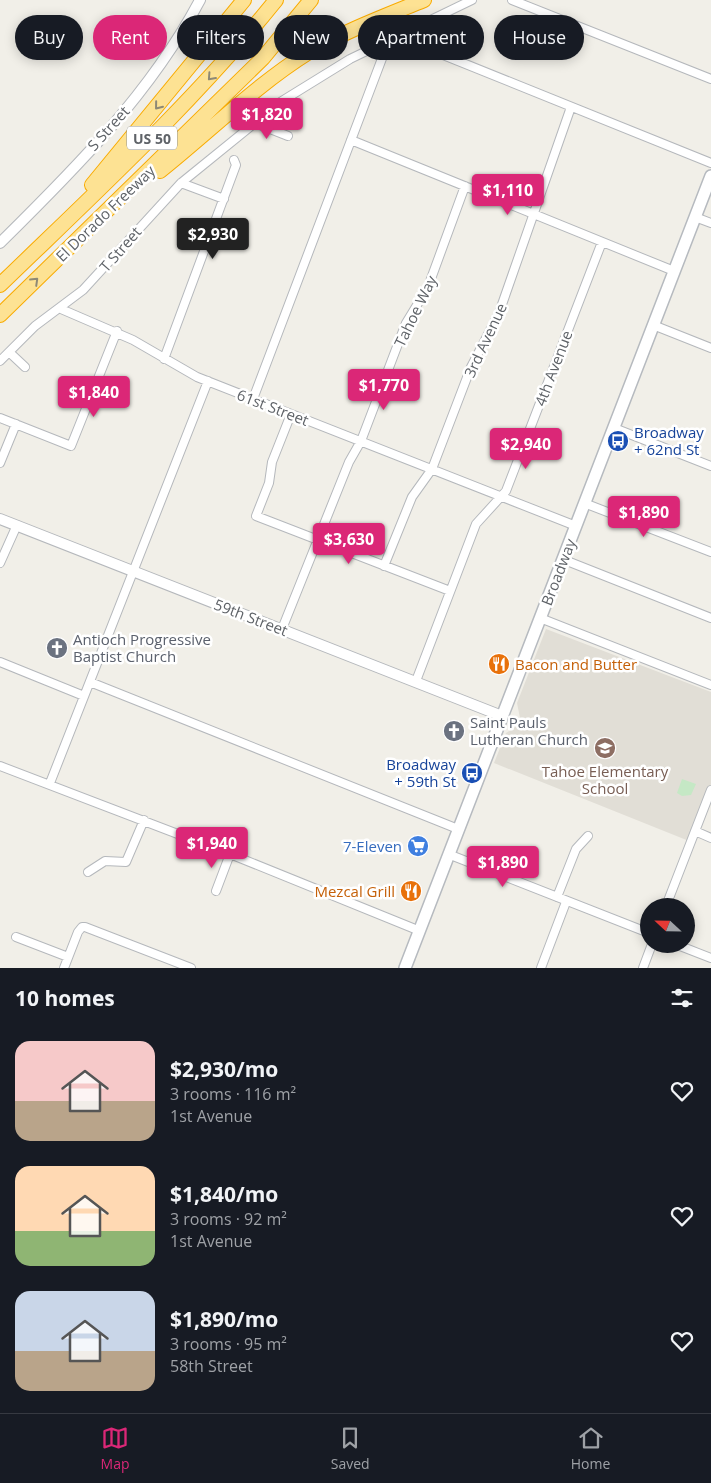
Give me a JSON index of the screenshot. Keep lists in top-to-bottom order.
{
  "streets": {
    "highway": ["US 50", "El Dorado Freeway"],
    "main road": ["Broadway"],
    "street": [
      "S Street",
      "T Street",
      "Tahoe Way",
      "3rd Avenue",
      "4th Avenue",
      "61st Street",
      "59th Street"
    ]
  },
  "crossings": [
    ["T Street", "61st Street"],
    ["Tahoe Way", "61st Street"],
    ["Tahoe Way", "59th Street"],
    ["3rd Avenue", "61st Street"],
    ["4th Avenue", "61st Street"],
    ["4th Avenue", "59th Street"],
    ["61st Street", "Broadway"],
    ["Broadway", "59th Street"]
  ],
  "places": {
    "bus stop": ["Broadway + 62nd St", "Broadway + 59th St"],
    "church": ["Antioch Progressive Baptist Church", "Saint Pauls Lutheran Church"],
    "restaurant": ["Bacon and Butter", "Mezcal Grill"],
    "school or university": ["Tahoe Elementary School"],
    "supermarket": ["7-Eleven"]
  },
  "north": "left",
  "page": {
    "chip": [
      "Buy",
      "Rent",
      "Filters",
      "New",
      "Apartment",
      "House"
    ],
    "price": [
      "$1,820",
      "$1,110",
      "$2,930",
      "$1,770",
      "$1,840",
      "$2,940",
      "$1,890",
      "$3,630",
      "$1,940",
      "$1,890"
    ],
    "heading": "10 homes",
    "list": [
      {
        "name": "$2,930/mo",
        "note": "3 rooms · 116 m² · 1st Avenue"
      },
      {
        "name": "$1,840/mo",
        "note": "3 rooms · 92 m² · 1st Avenue"
      },
      {
        "name": "$1,890/mo",
        "note": "3 rooms · 95 m² · 58th Street"
      }
    ],
    "tabs": ["Map", "Saved", "Home"]
  }
}
